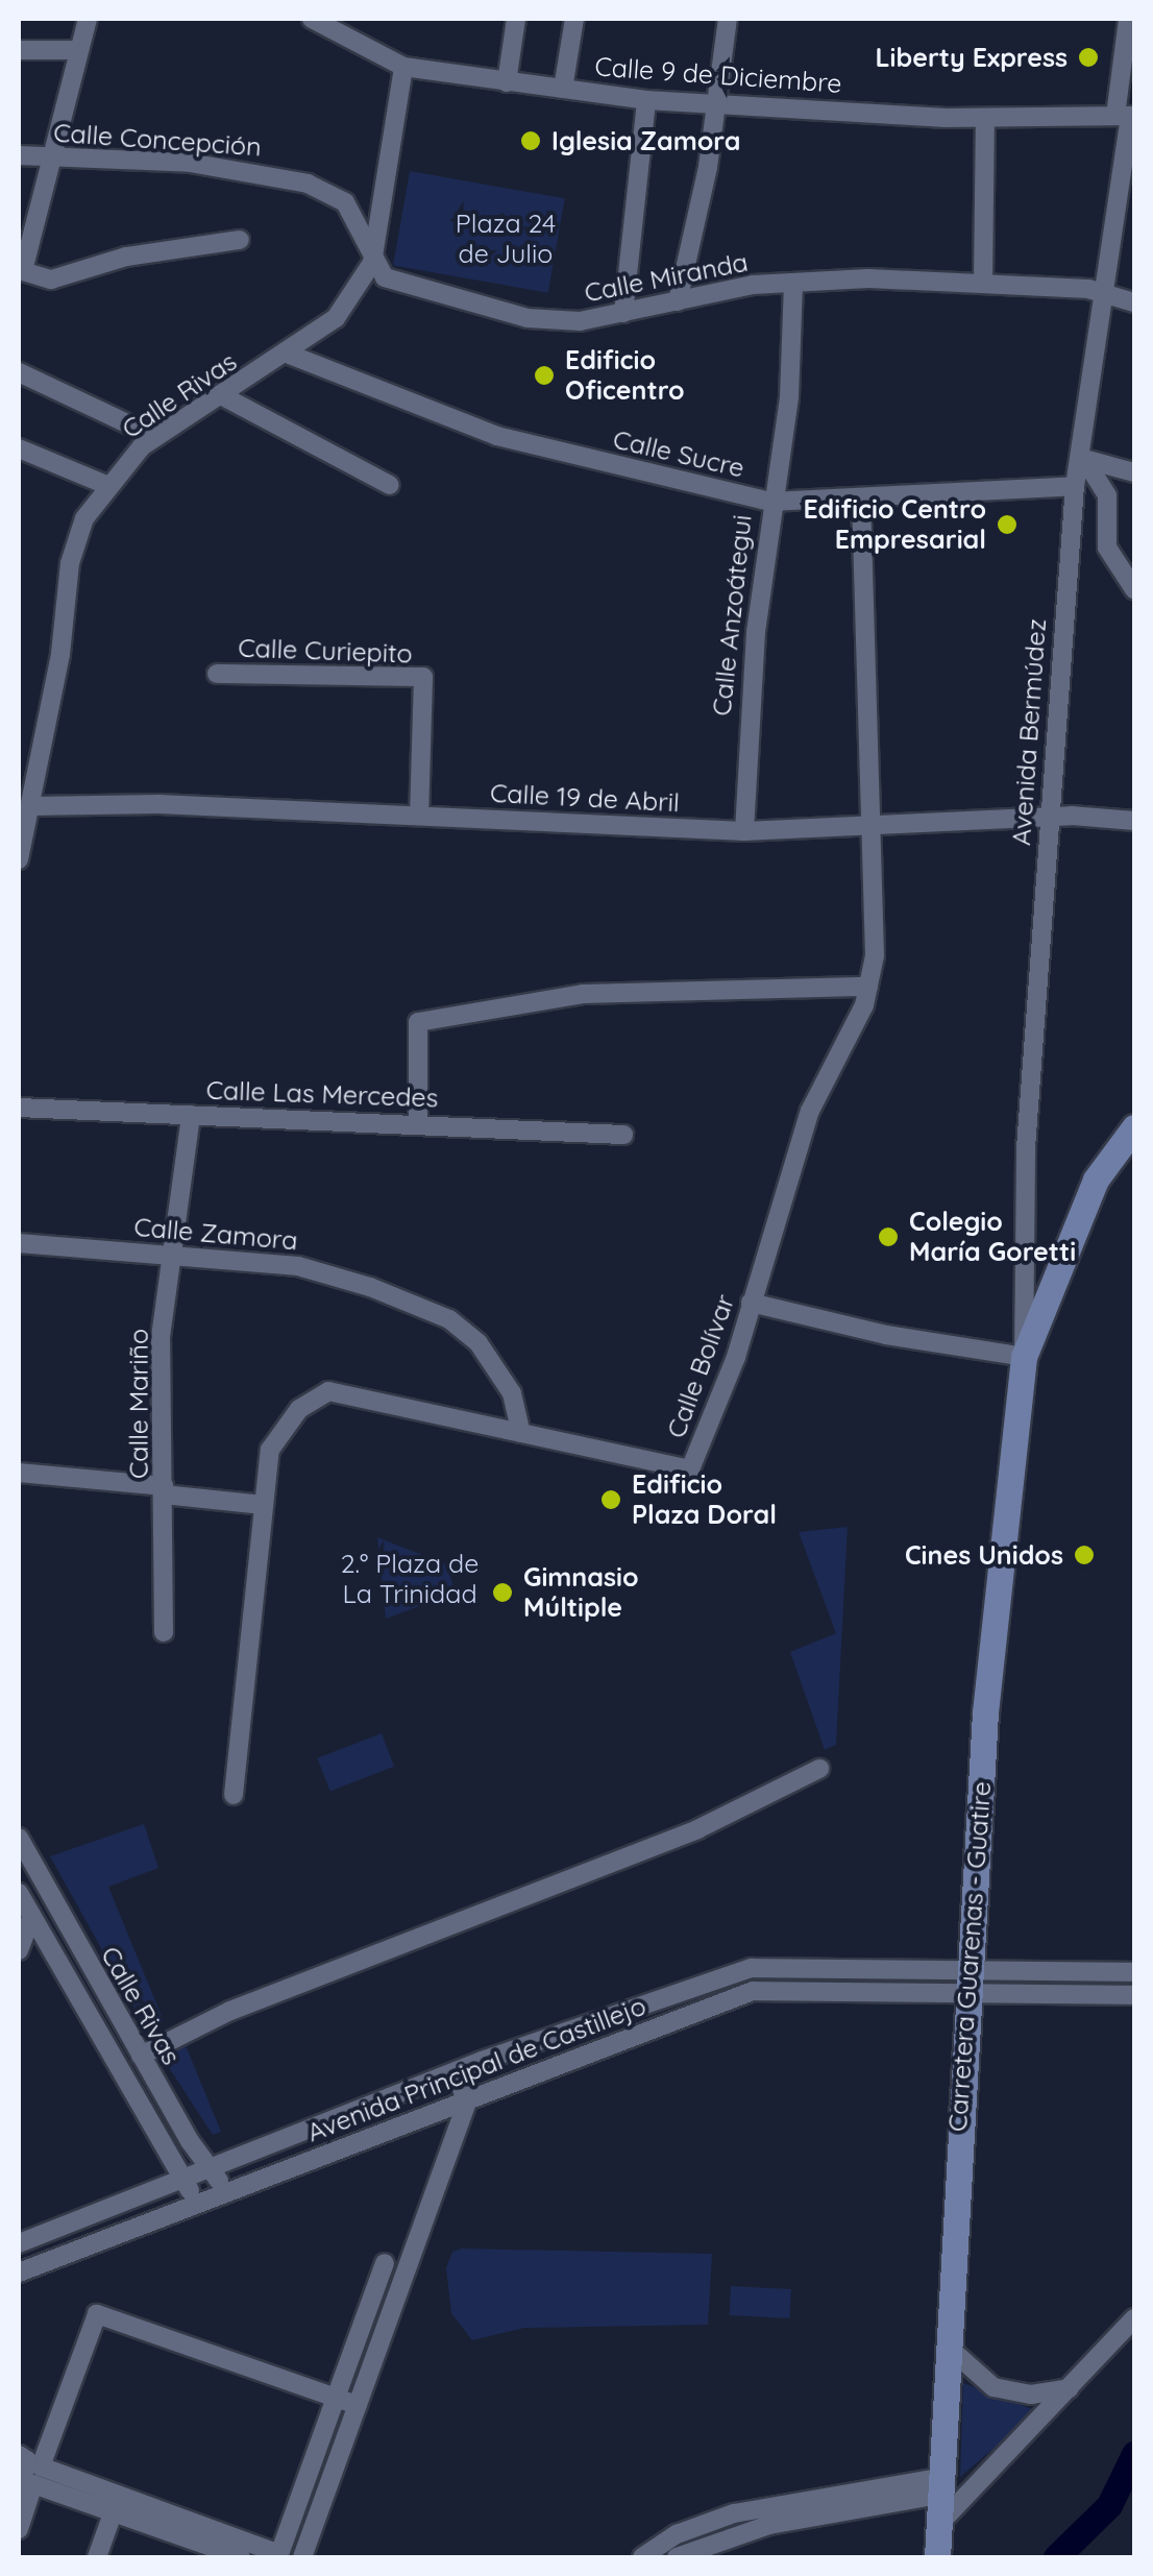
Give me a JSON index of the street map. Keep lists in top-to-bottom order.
{
  "streets": {
    "main road": ["Carretera Guarenas - Guatire"],
    "street": [
      "Calle 9 de Diciembre",
      "Calle Concepción",
      "Calle Miranda",
      "Calle Rivas",
      "Calle Sucre",
      "Calle Anzoátegui",
      "Calle Curiepito",
      "Avenida Bermúdez",
      "Calle 19 de Abril",
      "Calle Las Mercedes",
      "Calle Zamora",
      "Calle Bolívar",
      "Calle Mariño",
      "Avenida Principal de Castillejo"
    ]
  },
  "crossings": [
    ["Calle 9 de Diciembre", "Calle Rivas"],
    ["Calle 9 de Diciembre", "Avenida Bermúdez"],
    ["Calle Concepción", "Calle Miranda"],
    ["Calle Concepción", "Calle Rivas"],
    ["Calle Miranda", "Calle Rivas"],
    ["Calle Miranda", "Calle Anzoátegui"],
    ["Calle Miranda", "Avenida Bermúdez"],
    ["Calle Rivas", "Calle Sucre"],
    ["Calle Rivas", "Calle 19 de Abril"],
    ["Calle Rivas", "Avenida Principal de Castillejo"],
    ["Calle Sucre", "Calle Anzoátegui"],
    ["Calle Sucre", "Avenida Bermúdez"],
    ["Calle Sucre", "Calle Bolívar"],
    ["Calle Anzoátegui", "Calle 19 de Abril"],
    ["Calle Curiepito", "Calle 19 de Abril"],
    ["Avenida Bermúdez", "Calle 19 de Abril"],
    ["Avenida Bermúdez", "Carretera Guarenas - Guatire"],
    ["Calle 19 de Abril", "Calle Bolívar"],
    ["Calle Las Mercedes", "Calle Mariño"],
    ["Calle Zamora", "Calle Bolívar"],
    ["Calle Zamora", "Calle Mariño"],
    ["Carretera Guarenas - Guatire", "Avenida Principal de Castillejo"]
  ],
  "parks": ["Plaza 24 de Julio", "2.° Plaza de La Trinidad"],
  "places": [
    "Liberty Express",
    "Iglesia Zamora",
    "Edificio Oficentro",
    "Edificio Centro Empresarial",
    "Colegio María Goretti",
    "Edificio Plaza Doral",
    "Cines Unidos",
    "Gimnasio Múltiple"
  ]
}
